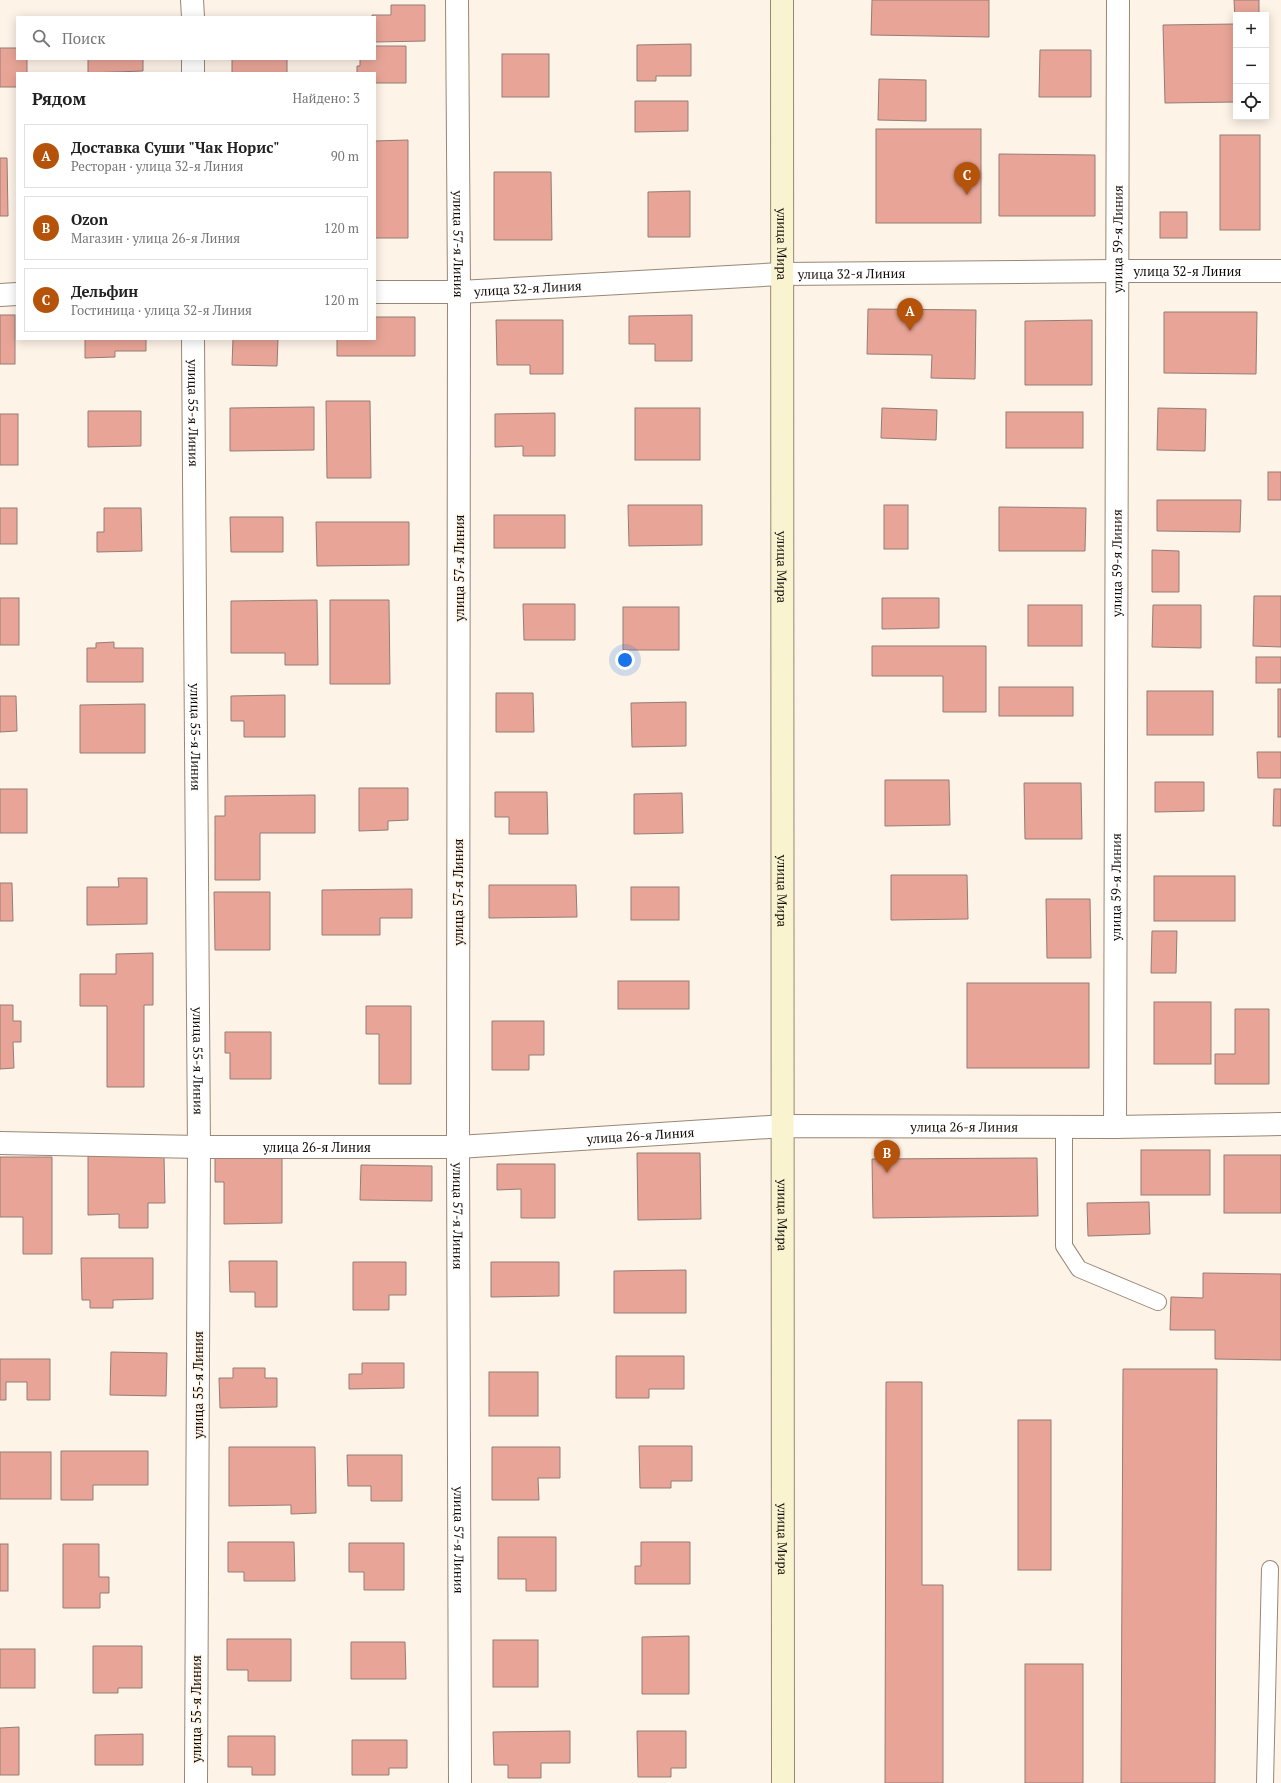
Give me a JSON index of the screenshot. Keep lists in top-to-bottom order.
{
  "streets": {
    "main road": ["улица Мира"],
    "street": [
      "улица 59-я Линия",
      "улица 57-я Линия",
      "улица 32-я Линия",
      "улица 55-я Линия",
      "улица 26-я Линия"
    ]
  },
  "crossings": [
    ["улица 59-я Линия", "улица 32-я Линия"],
    ["улица 59-я Линия", "улица 26-я Линия"],
    ["улица 57-я Линия", "улица 32-я Линия"],
    ["улица 57-я Линия", "улица 26-я Линия"],
    ["улица Мира", "улица 32-я Линия"],
    ["улица Мира", "улица 26-я Линия"],
    ["улица 55-я Линия", "улица 26-я Линия"]
  ],
  "page": {
    "map_buttons": ["+", "−"],
    "search": "Поиск",
    "heading": ["Рядом", "Найдено: 3"],
    "list": [
      {
        "mark": "A",
        "name": "Доставка Суши \"Чак Норис\"",
        "note": "Ресторан · улица 32-я Линия",
        "value": "90 m"
      },
      {
        "mark": "B",
        "name": "Ozon",
        "note": "Магазин · улица 26-я Линия",
        "value": "120 m"
      },
      {
        "mark": "C",
        "name": "Дельфин",
        "note": "Гостиница · улица 32-я Линия",
        "value": "120 m"
      }
    ],
    "pins": ["C", "A", "B"]
  }
}
